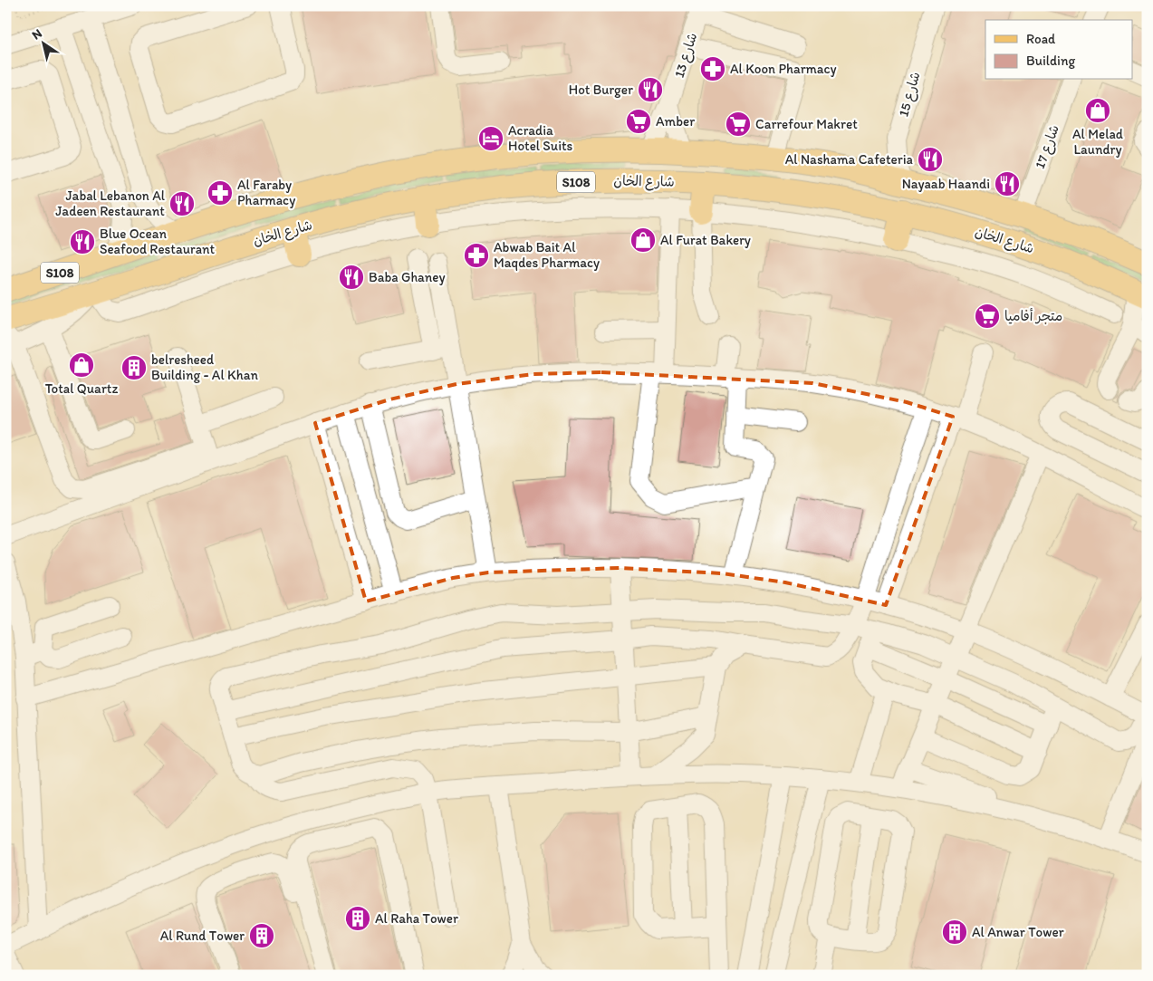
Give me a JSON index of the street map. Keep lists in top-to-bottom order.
{
  "streets": {
    "main road": ["شارع الخان", "S108"],
    "street": ["شارع 13", "شارع 15", "شارع 17"]
  },
  "crossings": [
    ["شارع 13", "شارع الخان"],
    ["شارع 15", "شارع الخان"],
    ["شارع 17", "شارع الخان"]
  ],
  "places": {
    "pharmacy": ["Al Koon Pharmacy", "Al Faraby Pharmacy", "Abwab Bait Al Maqdes Pharmacy"],
    "restaurant": [
      "Hot Burger",
      "Al Nashama Cafeteria",
      "Nayaab Haandi",
      "Jabal Lebanon Al Jadeen Restaurant",
      "Blue Ocean Seafood Restaurant",
      "Baba Ghaney"
    ],
    "shop": ["Al Melad Laundry", "Al Furat Bakery", "Total Quartz"],
    "supermarket": ["Amber", "Carrefour Makret", "متجر أفاميا"],
    "hotel": ["Acradia Hotel Suits"],
    "building": [
      "belresheed Building - Al Khan",
      "Al Raha Tower",
      "Al Anwar Tower",
      "Al Rund Tower"
    ]
  },
  "legend": ["Road", "Building"],
  "north": "top left"
}
